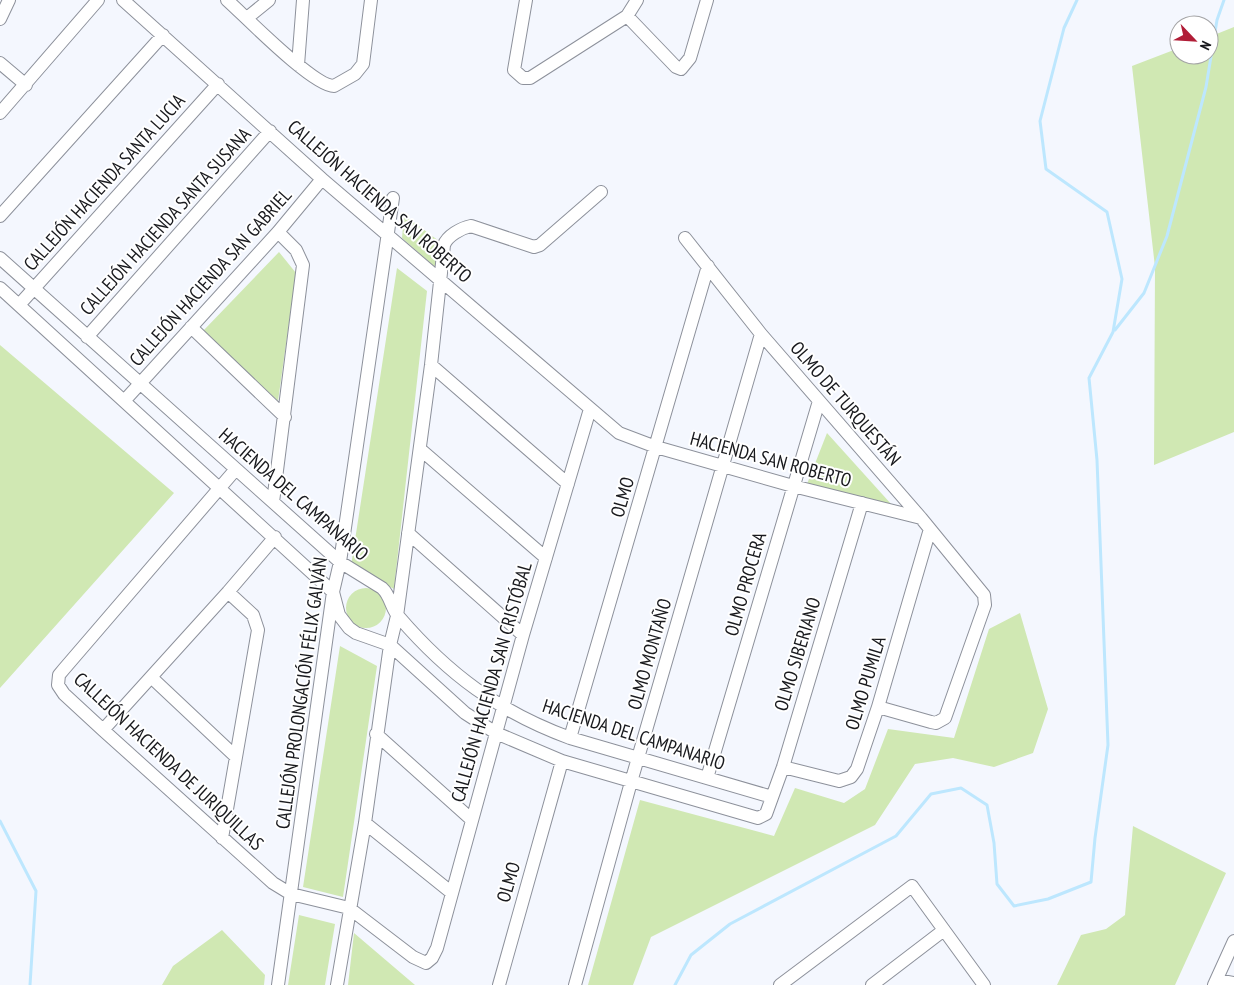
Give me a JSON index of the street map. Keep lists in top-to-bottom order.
{
  "streets": {
    "street": [
      "CALLEJÓN HACIENDA SANTA LUCIA",
      "CALLEJÓN HACIENDA SAN ROBERTO",
      "CALLEJÓN HACIENDA SANTA SUSANA",
      "CALLEJÓN HACIENDA SAN GABRIEL",
      "OLMO DE TURQUESTÁN",
      "HACIENDA SAN ROBERTO",
      "HACIENDA DEL CAMPANARIO",
      "OLMO",
      "OLMO PROCERA",
      "OLMO MONTAÑO",
      "OLMO SIBERIANO",
      "CALLEJÓN HACIENDA SAN CRISTÓBAL",
      "OLMO PUMILA",
      "CALLEJÓN PROLONGACIÓN FÉLIX GALVÁN",
      "CALLEJÓN HACIENDA DE JURIQUILLAS"
    ]
  },
  "crossings": [
    ["CALLEJÓN HACIENDA SANTA LUCIA", "CALLEJÓN HACIENDA SAN ROBERTO"],
    ["CALLEJÓN HACIENDA SANTA LUCIA", "HACIENDA DEL CAMPANARIO"],
    ["CALLEJÓN HACIENDA SAN ROBERTO", "CALLEJÓN HACIENDA SANTA SUSANA"],
    ["CALLEJÓN HACIENDA SAN ROBERTO", "CALLEJÓN HACIENDA SAN GABRIEL"],
    ["CALLEJÓN HACIENDA SAN ROBERTO", "HACIENDA SAN ROBERTO"],
    ["CALLEJÓN HACIENDA SAN ROBERTO", "CALLEJÓN HACIENDA SAN CRISTÓBAL"],
    ["CALLEJÓN HACIENDA SAN ROBERTO", "CALLEJÓN PROLONGACIÓN FÉLIX GALVÁN"],
    ["CALLEJÓN HACIENDA SANTA SUSANA", "HACIENDA DEL CAMPANARIO"],
    ["CALLEJÓN HACIENDA SAN GABRIEL", "HACIENDA DEL CAMPANARIO"],
    ["OLMO DE TURQUESTÁN", "HACIENDA SAN ROBERTO"],
    ["OLMO DE TURQUESTÁN", "OLMO"],
    ["OLMO DE TURQUESTÁN", "OLMO PROCERA"],
    ["OLMO DE TURQUESTÁN", "OLMO MONTAÑO"],
    ["OLMO DE TURQUESTÁN", "OLMO PUMILA"],
    ["HACIENDA SAN ROBERTO", "OLMO"],
    ["HACIENDA SAN ROBERTO", "OLMO PROCERA"],
    ["HACIENDA SAN ROBERTO", "OLMO MONTAÑO"],
    ["HACIENDA SAN ROBERTO", "OLMO SIBERIANO"],
    ["HACIENDA DEL CAMPANARIO", "OLMO"],
    ["HACIENDA DEL CAMPANARIO", "OLMO PROCERA"],
    ["HACIENDA DEL CAMPANARIO", "OLMO MONTAÑO"],
    ["HACIENDA DEL CAMPANARIO", "OLMO SIBERIANO"],
    ["HACIENDA DEL CAMPANARIO", "CALLEJÓN HACIENDA SAN CRISTÓBAL"],
    ["HACIENDA DEL CAMPANARIO", "CALLEJÓN PROLONGACIÓN FÉLIX GALVÁN"],
    ["OLMO MONTAÑO", "OLMO SIBERIANO"],
    ["OLMO SIBERIANO", "OLMO PUMILA"],
    ["CALLEJÓN HACIENDA SAN CRISTÓBAL", "CALLEJÓN HACIENDA DE JURIQUILLAS"],
    ["CALLEJÓN PROLONGACIÓN FÉLIX GALVÁN", "CALLEJÓN HACIENDA DE JURIQUILLAS"]
  ],
  "north": "bottom right"
}
